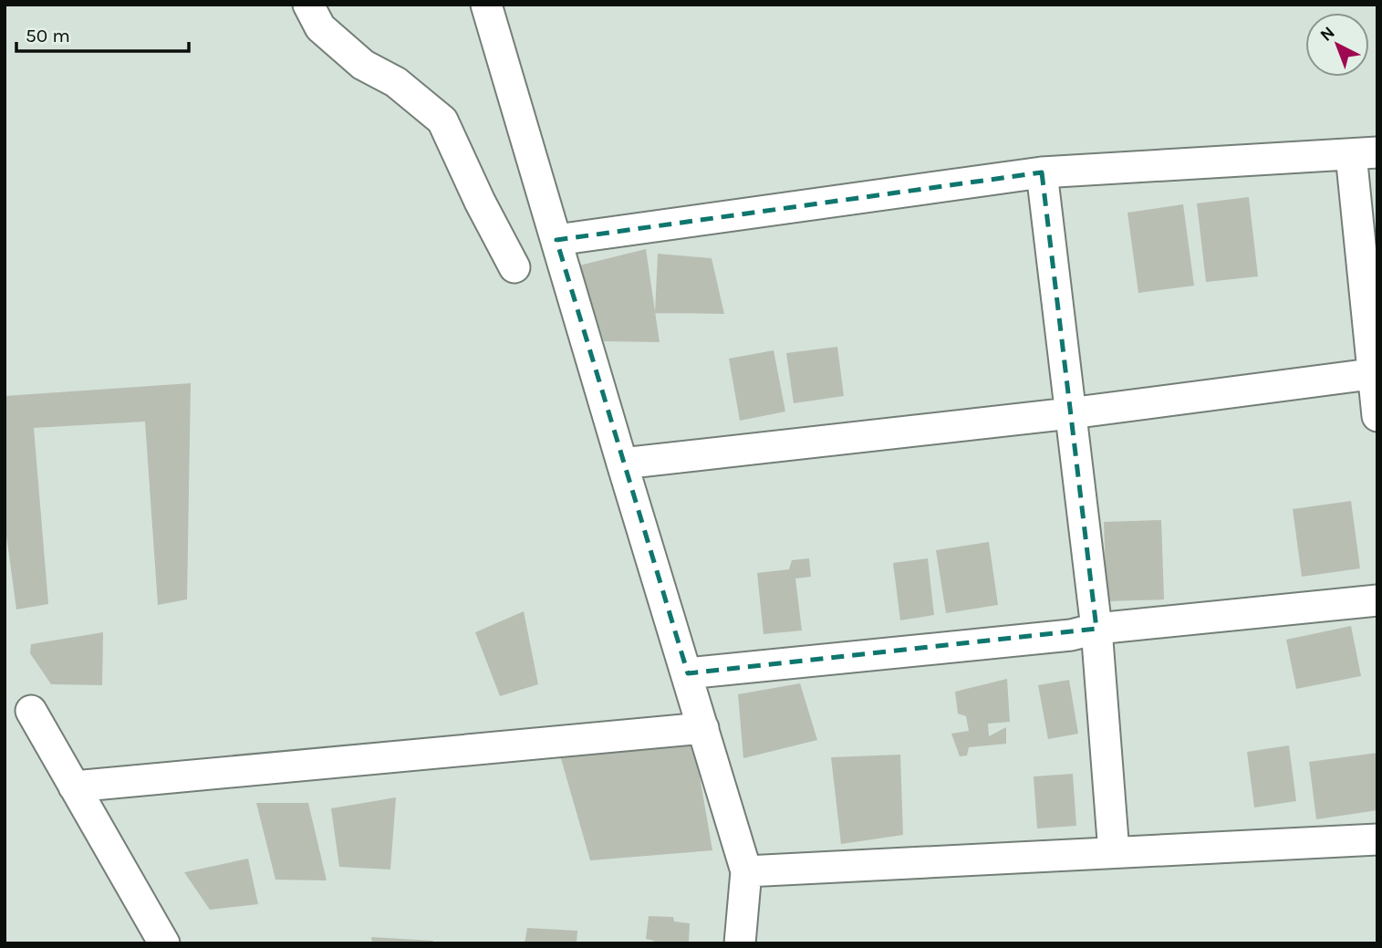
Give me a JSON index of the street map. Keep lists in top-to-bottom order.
{
  "scale_bar": "50 m",
  "north": "top left"
}
